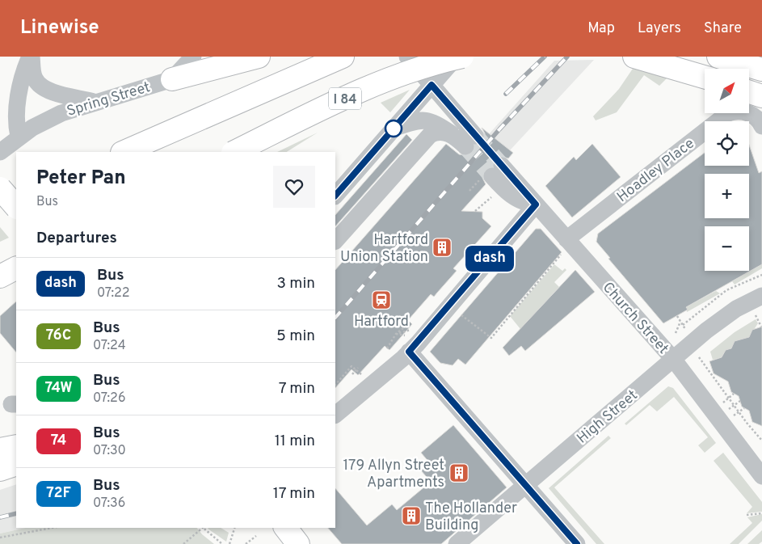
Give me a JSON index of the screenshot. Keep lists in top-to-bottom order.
{
  "streets": {
    "main road": ["I 84"],
    "street": [
      "Spring Street",
      "Hoadley Place",
      "Church Street",
      "High Street"
    ]
  },
  "crossings": [
    ["Hoadley Place", "Church Street"],
    ["Church Street", "High Street"]
  ],
  "places": {
    "building": ["Hartford Union Station", "179 Allyn Street Apartments", "The Hollander Building"],
    "station": ["Hartford"]
  },
  "lines": ["bus line dash"],
  "north": "top right",
  "page": {
    "header": "Linewise",
    "nav": ["Map", "Layers", "Share"],
    "on_map": "dash",
    "map_buttons": ["+", "−"],
    "heading": [
      ["Peter Pan", "Bus"],
      "Departures"
    ],
    "list": [
      {
        "mark": "dash",
        "name": "Bus",
        "note": "07:22",
        "value": "3 min"
      },
      {
        "mark": "76C",
        "name": "Bus",
        "note": "07:24",
        "value": "5 min"
      },
      {
        "mark": "74W",
        "name": "Bus",
        "note": "07:26",
        "value": "7 min"
      },
      {
        "mark": "74",
        "name": "Bus",
        "note": "07:30",
        "value": "11 min"
      },
      {
        "mark": "72F",
        "name": "Bus",
        "note": "07:36",
        "value": "17 min"
      }
    ]
  }
}
